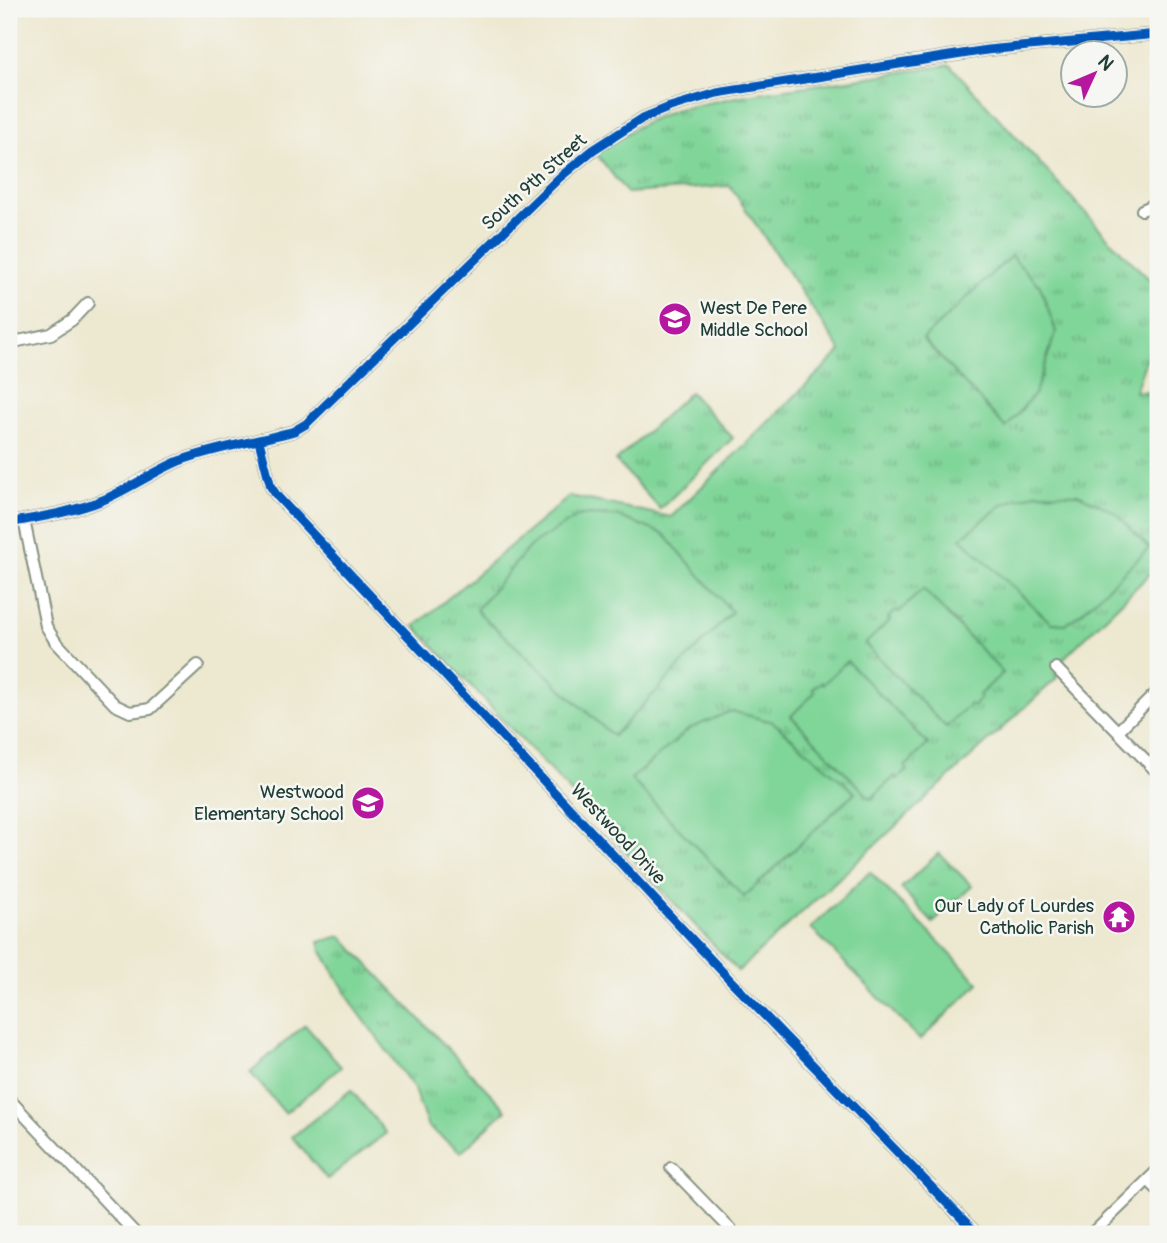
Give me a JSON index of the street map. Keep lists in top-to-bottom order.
{
  "streets": {
    "street": ["South 9th Street", "Westwood Drive"]
  },
  "crossings": [
    ["South 9th Street", "Westwood Drive"]
  ],
  "places": {
    "school or university": ["West De Pere Middle School", "Westwood Elementary School"],
    "temple": ["Our Lady of Lourdes Catholic Parish"]
  },
  "north": "top right"
}
